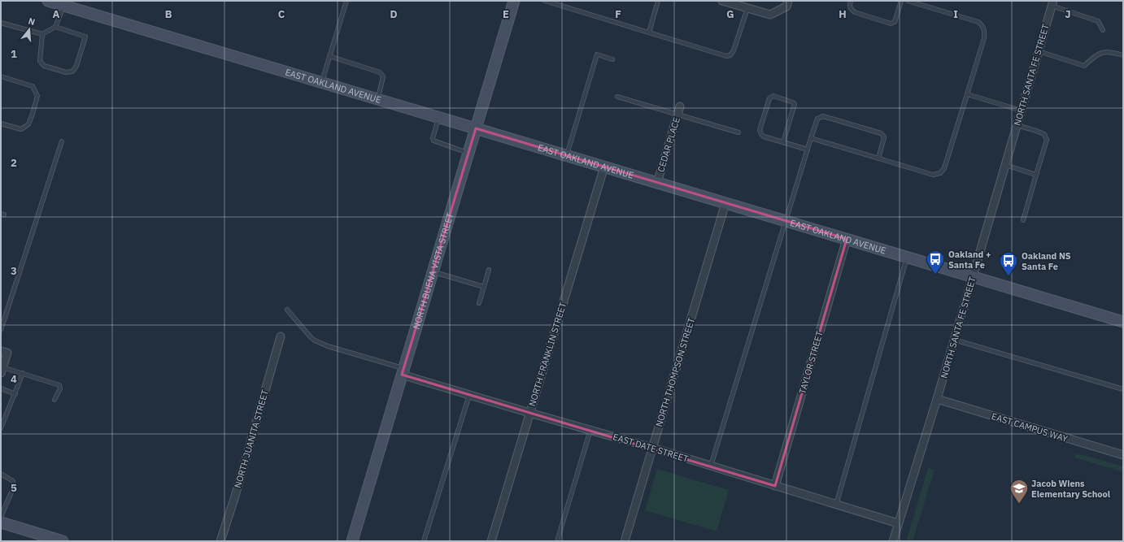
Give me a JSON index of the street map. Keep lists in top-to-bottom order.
{
  "streets": {
    "street": [
      "NORTH SANTA FE STREET",
      "EAST OAKLAND AVENUE",
      "CEDAR PLACE",
      "NORTH BUENA VISTA STREET",
      "NORTH FRANKLIN STREET",
      "TAYLOR STREET",
      "NORTH THOMPSON STREET",
      "EAST CAMPUS WAY",
      "NORTH JUANITA STREET",
      "EAST DATE STREET"
    ]
  },
  "crossings": [
    ["NORTH SANTA FE STREET", "EAST OAKLAND AVENUE"],
    ["NORTH SANTA FE STREET", "EAST CAMPUS WAY"],
    ["NORTH SANTA FE STREET", "EAST DATE STREET"],
    ["EAST OAKLAND AVENUE", "CEDAR PLACE"],
    ["EAST OAKLAND AVENUE", "NORTH BUENA VISTA STREET"],
    ["EAST OAKLAND AVENUE", "NORTH FRANKLIN STREET"],
    ["EAST OAKLAND AVENUE", "TAYLOR STREET"],
    ["EAST OAKLAND AVENUE", "NORTH THOMPSON STREET"],
    ["NORTH BUENA VISTA STREET", "EAST DATE STREET"],
    ["NORTH FRANKLIN STREET", "EAST DATE STREET"],
    ["TAYLOR STREET", "EAST DATE STREET"],
    ["NORTH THOMPSON STREET", "EAST DATE STREET"]
  ],
  "places": {
    "bus stop": ["Oakland + Santa Fe", "Oakland NS Santa Fe"],
    "school or university": ["Jacob Wiens Elementary School"]
  },
  "north": "top",
  "grid": {
    "columns": [
      "A",
      "B",
      "C",
      "D",
      "E",
      "F",
      "G",
      "H",
      "I",
      "J"
    ],
    "rows": [
      "1",
      "2",
      "3",
      "4",
      "5"
    ]
  }
}
